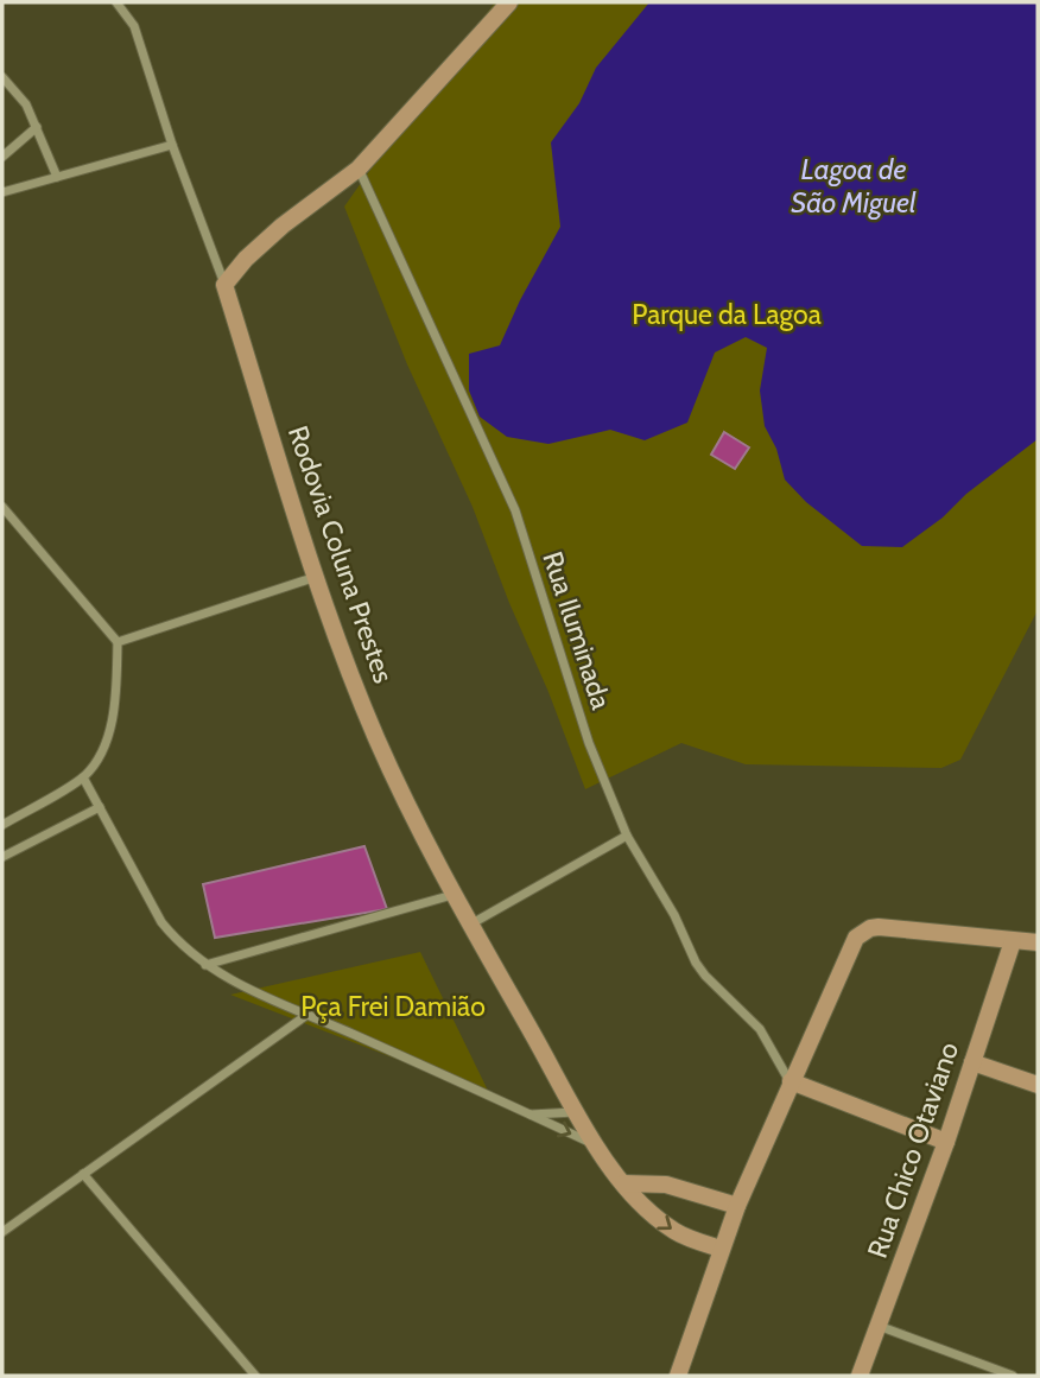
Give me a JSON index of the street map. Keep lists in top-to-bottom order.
{
  "streets": {
    "main road": ["Rodovia Coluna Prestes", "Rua Chico Otaviano"],
    "street": ["Rua Iluminada"]
  },
  "water": ["Lagoa de São Miguel"],
  "parks": ["Parque da Lagoa", "Pça Frei Damião"]
}
